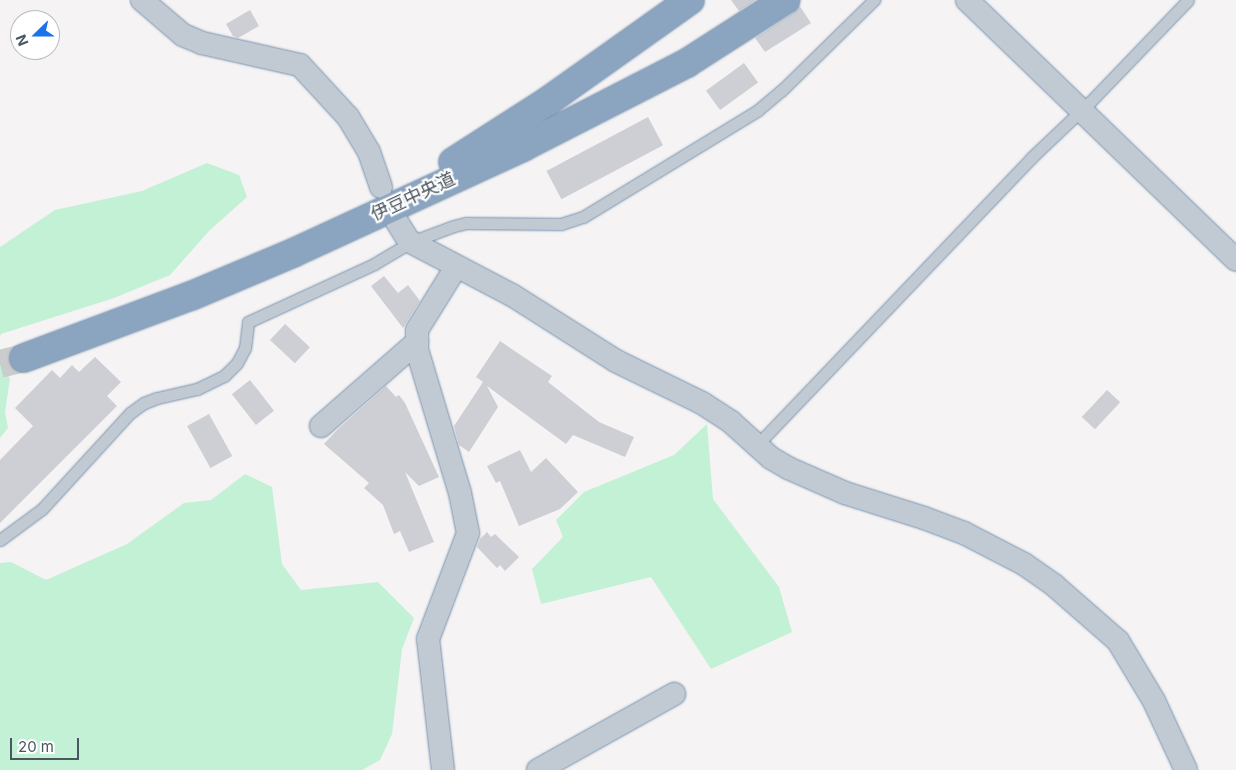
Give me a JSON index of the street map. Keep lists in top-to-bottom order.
{
  "streets": {
    "highway": ["伊豆中央道"]
  },
  "scale_bar": "20 m",
  "north": "left"
}
